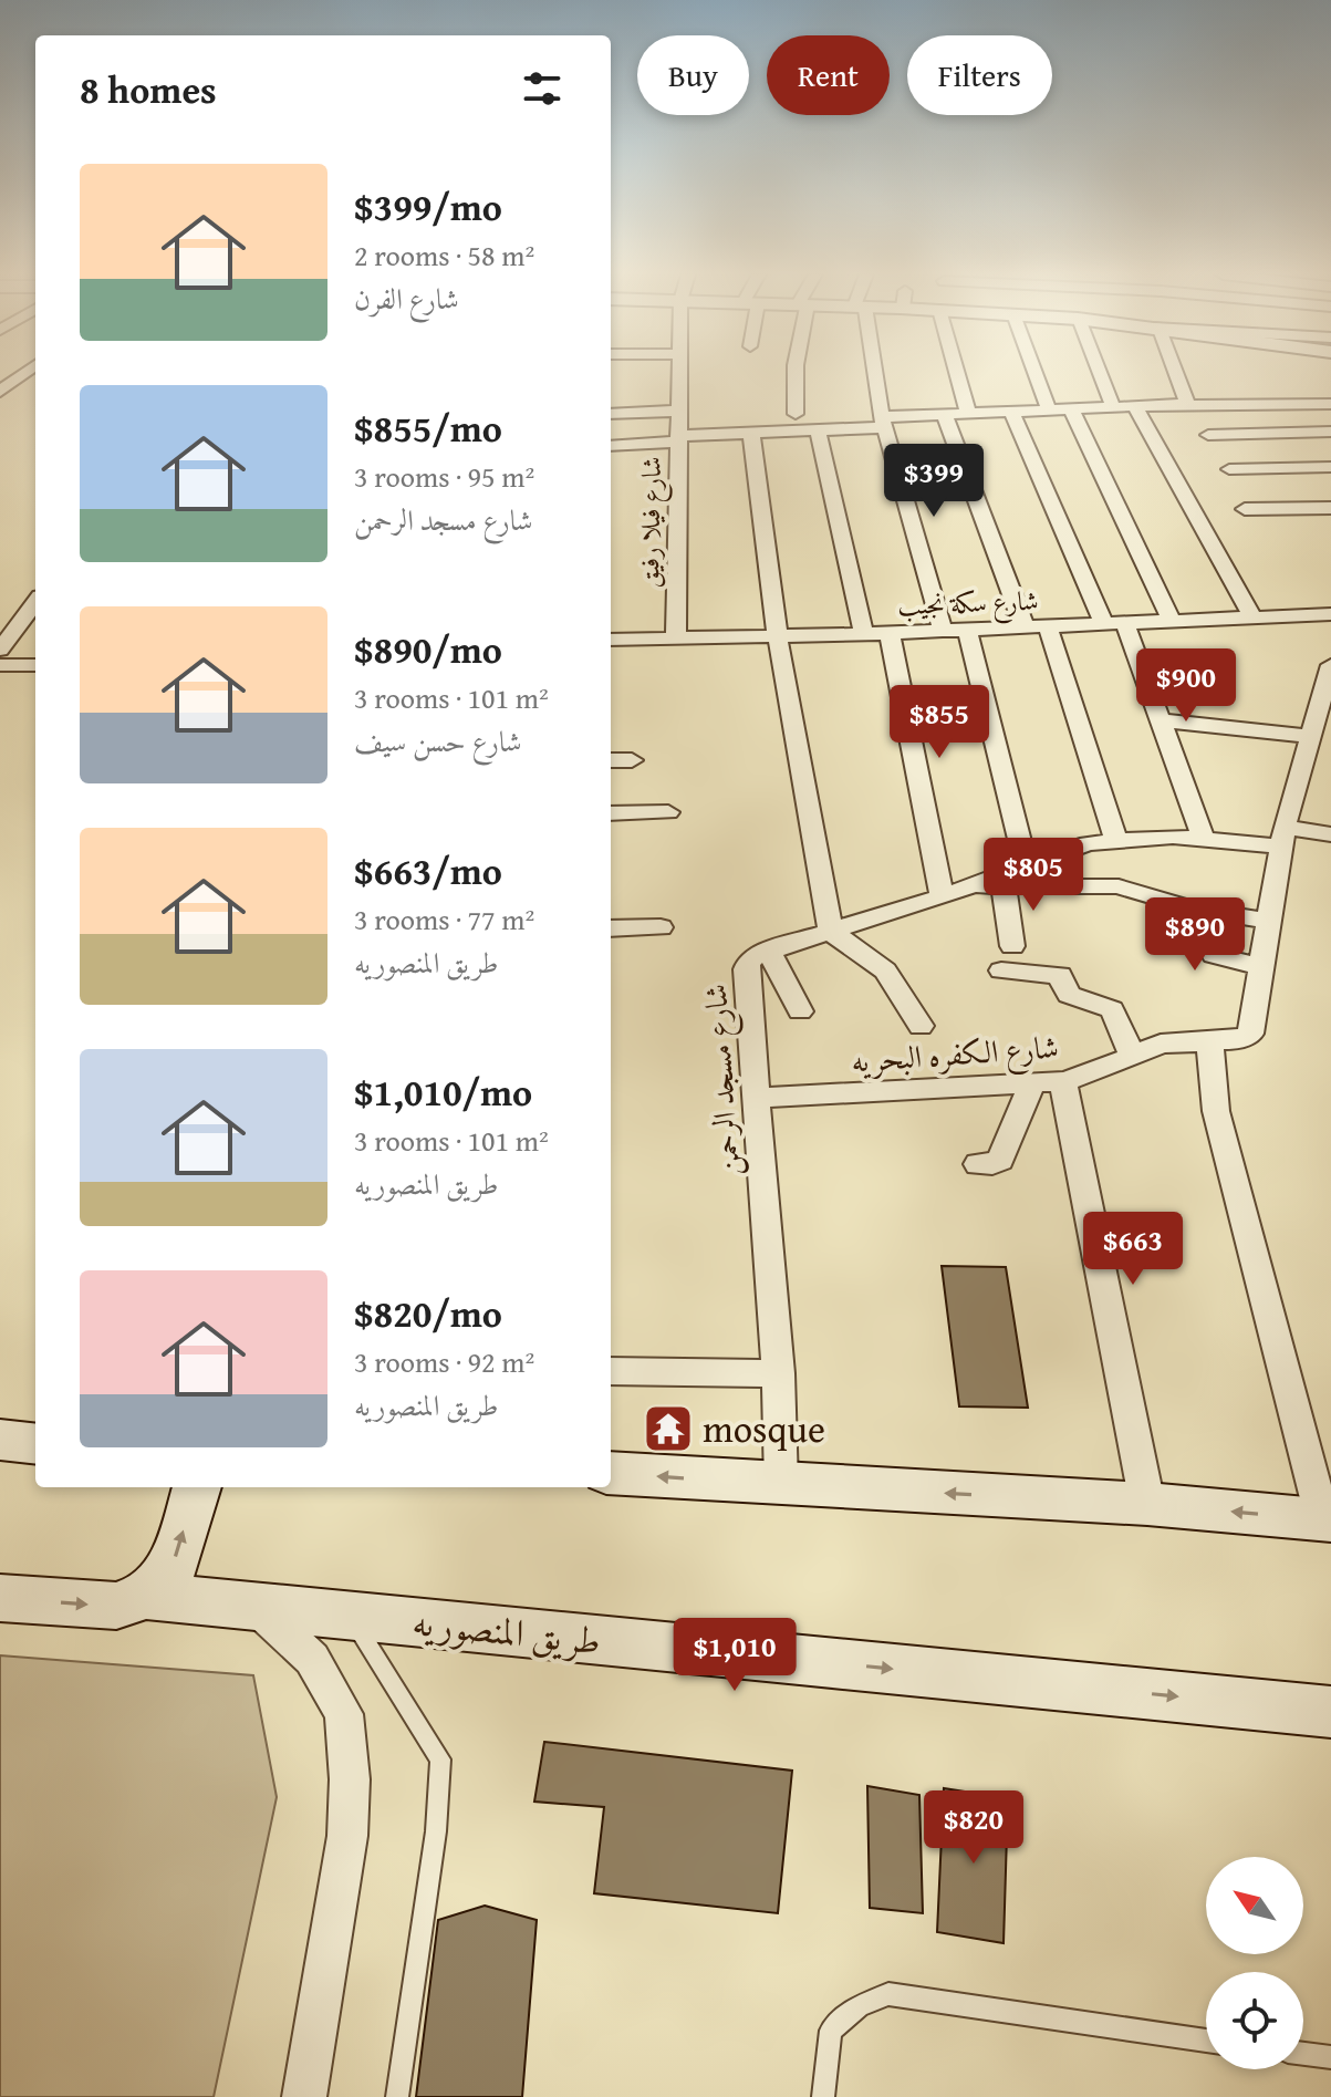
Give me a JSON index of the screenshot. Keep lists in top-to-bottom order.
{
  "streets": {
    "main road": ["طريق المنصوريه"],
    "street": [
      "شارع فيلا رفيق",
      "شارع سكة نجيب",
      "شارع الكفره البحريه",
      "شارع مسجد الرحمن"
    ]
  },
  "crossings": [
    ["شارع فيلا رفيق", "شارع سكة نجيب"],
    ["شارع الكفره البحريه", "شارع مسجد الرحمن"]
  ],
  "places": {
    "temple": ["mosque"]
  },
  "north": "top left",
  "page": {
    "chip": ["Buy", "Rent", "Filters"],
    "heading": "8 homes",
    "list": [
      {
        "name": "$399/mo",
        "note": "2 rooms · 58 m² · شارع الفرن"
      },
      {
        "name": "$855/mo",
        "note": "3 rooms · 95 m² · شارع مسجد الرحمن"
      },
      {
        "name": "$890/mo",
        "note": "3 rooms · 101 m² · شارع حسن سيف"
      },
      {
        "name": "$663/mo",
        "note": "3 rooms · 77 m² · طريق المنصوريه"
      },
      {
        "name": "$1,010/mo",
        "note": "3 rooms · 101 m² · طريق المنصوريه"
      },
      {
        "name": "$820/mo",
        "note": "3 rooms · 92 m² · طريق المنصوريه"
      }
    ],
    "price": [
      "$399",
      "$900",
      "$855",
      "$805",
      "$890",
      "$663",
      "$1,010",
      "$820"
    ]
  }
}
